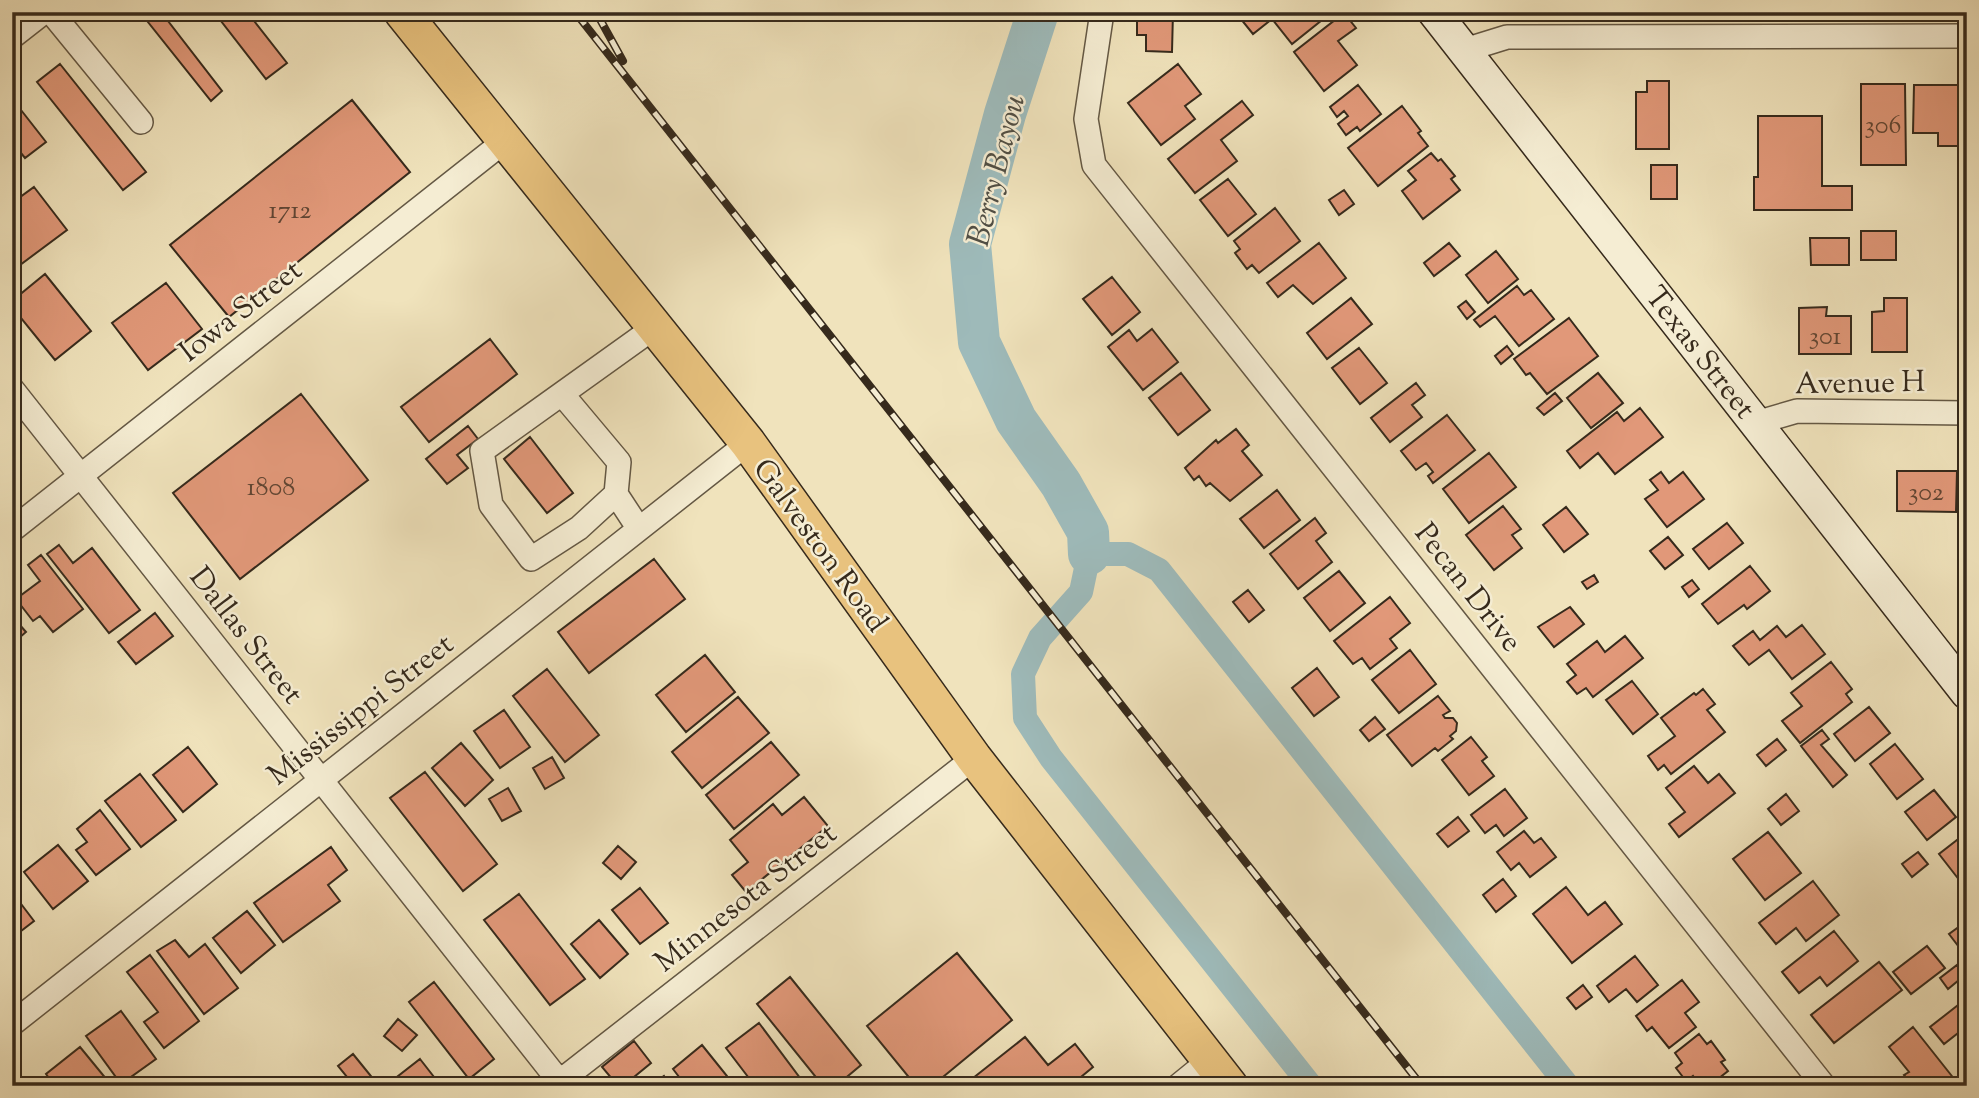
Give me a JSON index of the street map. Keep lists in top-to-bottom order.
{
  "streets": {
    "main road": ["Galveston Road"],
    "street": [
      "Iowa Street",
      "Texas Street",
      "Avenue H",
      "Pecan Drive",
      "Dallas Street",
      "Mississippi Street",
      "Minnesota Street"
    ]
  },
  "crossings": [
    ["Iowa Street", "Galveston Road"],
    ["Iowa Street", "Dallas Street"],
    ["Texas Street", "Avenue H"],
    ["Galveston Road", "Mississippi Street"],
    ["Galveston Road", "Minnesota Street"],
    ["Dallas Street", "Mississippi Street"],
    ["Dallas Street", "Minnesota Street"]
  ],
  "water": ["Berry Bayou"],
  "house_numbers": [
    "306",
    "1712",
    "301",
    "1808",
    "302"
  ]
}
